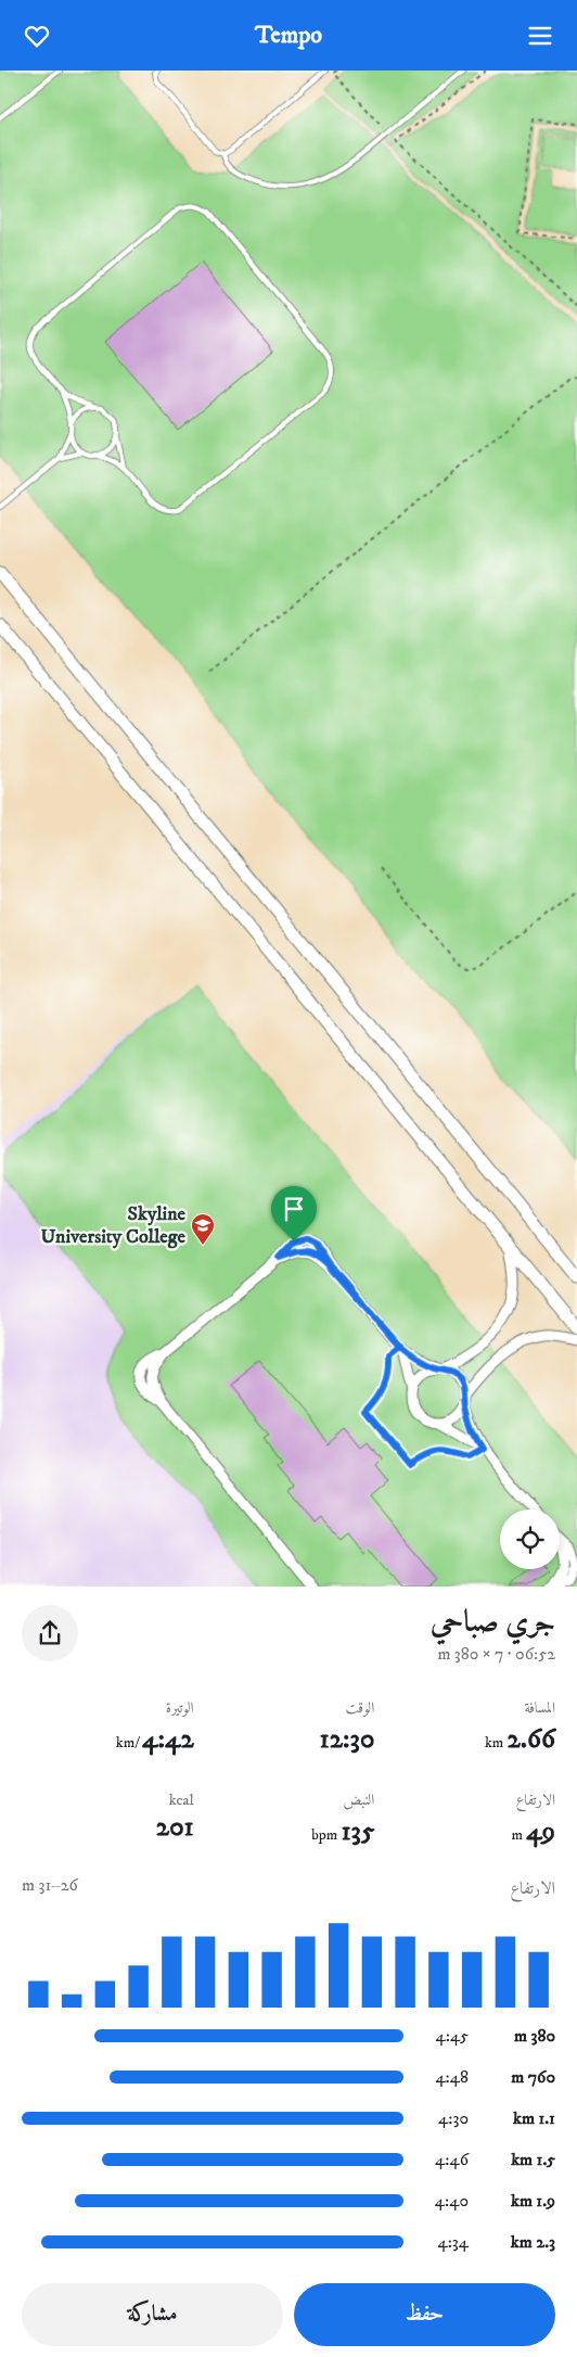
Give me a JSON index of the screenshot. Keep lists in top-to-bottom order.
{
  "places": {
    "school or university": ["Skyline University College"]
  },
  "page": {
    "header": "Tempo",
    "heading": ["جري صباحي", "06:52 · 7 × 380 m"],
    "stats": [
      ["المسافة", "2.66 km"],
      ["الوقت", "12:30"],
      ["الوتيرة", "4:42 /km"],
      ["الارتفاع", "49 m"],
      ["النبض", "135 bpm"],
      ["kcal", "201"]
    ],
    "chart": ["الارتفاع", "26–31 m"],
    "list": [
      {
        "name": "380 m",
        "note": "4:45"
      },
      {
        "name": "760 m",
        "note": "4:48"
      },
      {
        "name": "1.1 km",
        "note": "4:30"
      },
      {
        "name": "1.5 km",
        "note": "4:46"
      },
      {
        "name": "1.9 km",
        "note": "4:40"
      },
      {
        "name": "2.3 km",
        "note": "4:34"
      }
    ],
    "buttons": ["حفظ", "مشاركة"]
  }
}
